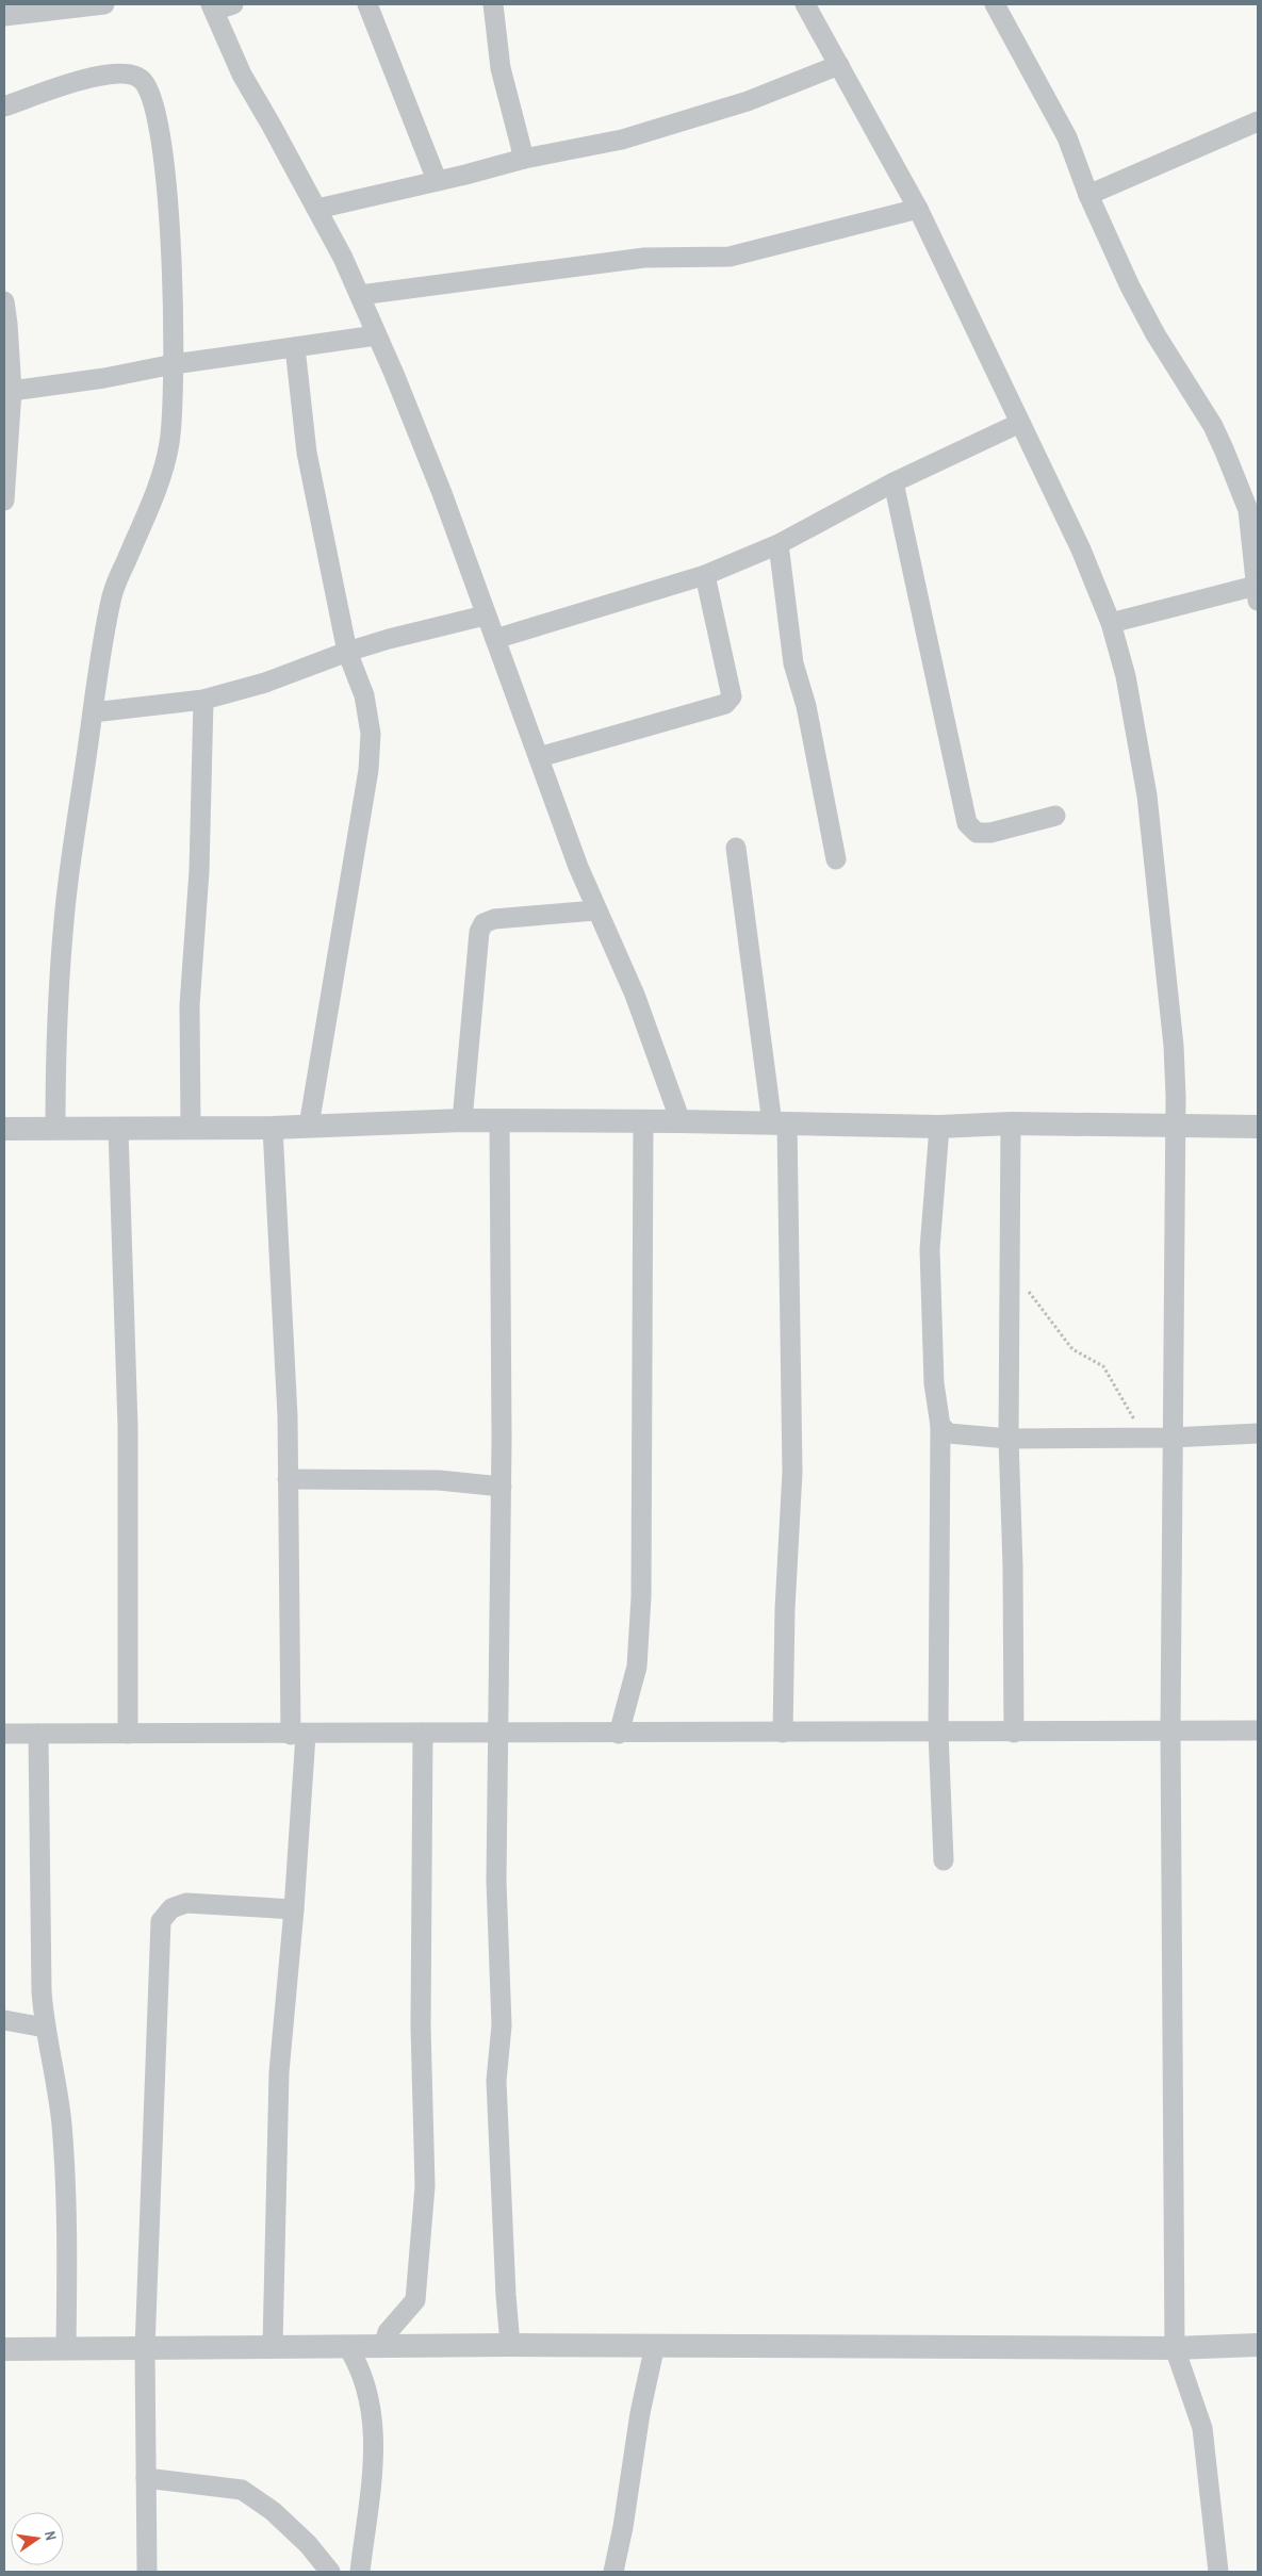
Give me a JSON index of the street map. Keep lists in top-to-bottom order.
{
  "north": "right"
}
